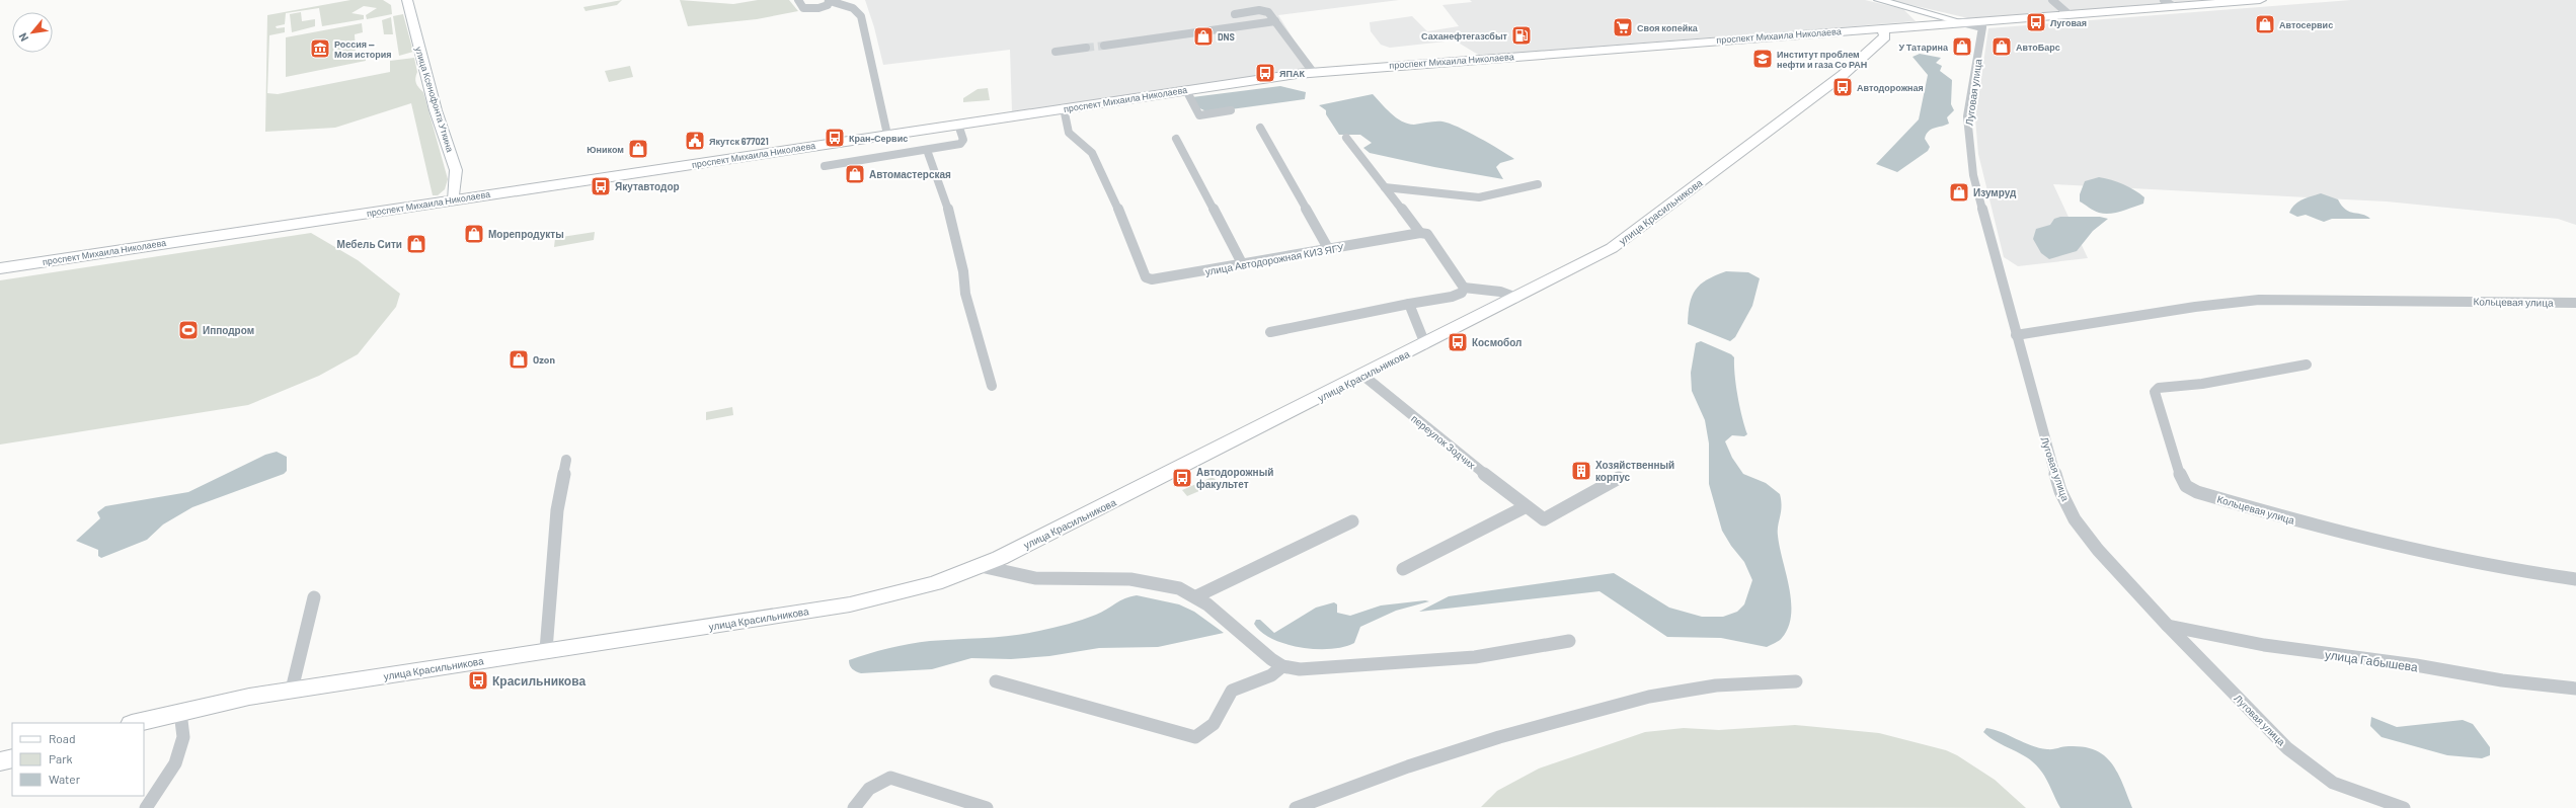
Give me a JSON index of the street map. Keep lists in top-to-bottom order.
{
  "streets": {
    "main road": ["проспект Михаила Николаева", "улица Красильникова"],
    "street": [
      "Луговая улица",
      "улица Ксенофонта Уткина",
      "улица Автодорожная КИЗ ЯГУ",
      "Кольцевая улица",
      "переулок Зодчих",
      "улица Габышева"
    ]
  },
  "crossings": [
    ["проспект Михаила Николаева", "Луговая улица"],
    ["проспект Михаила Николаева", "улица Ксенофонта Уткина"],
    ["проспект Михаила Николаева", "улица Красильникова"],
    ["проспект Михаила Николаева", "улица Автодорожная КИЗ ЯГУ"],
    ["Луговая улица", "Кольцевая улица"],
    ["Луговая улица", "улица Габышева"],
    ["улица Красильникова", "переулок Зодчих"]
  ],
  "places": {
    "bus stop": [
      "Луговая",
      "ЯПАК",
      "Автодорожная",
      "Кран-Сервис",
      "Якутавтодор",
      "Космобол",
      "Автодорожный факультет",
      "Красильникова"
    ],
    "shop": [
      "Автосервис",
      "DNS",
      "У Татарина",
      "АвтоБарс",
      "Юником",
      "Автомастерская",
      "Изумруд",
      "Морепродукты",
      "Мебель Сити",
      "Ozon"
    ],
    "supermarket": ["Своя копейка"],
    "fuel station": ["Саханефтегазсбыт"],
    "museum": ["Россия — Моя история"],
    "school or university": ["Институт проблем нефти и газа Со РАН"],
    "public building": ["Якутск 677021"],
    "sports": ["Ипподром"],
    "building": ["Хозяйственный корпус"]
  },
  "legend": ["Road", "Park", "Water"],
  "north": "bottom left"
}
